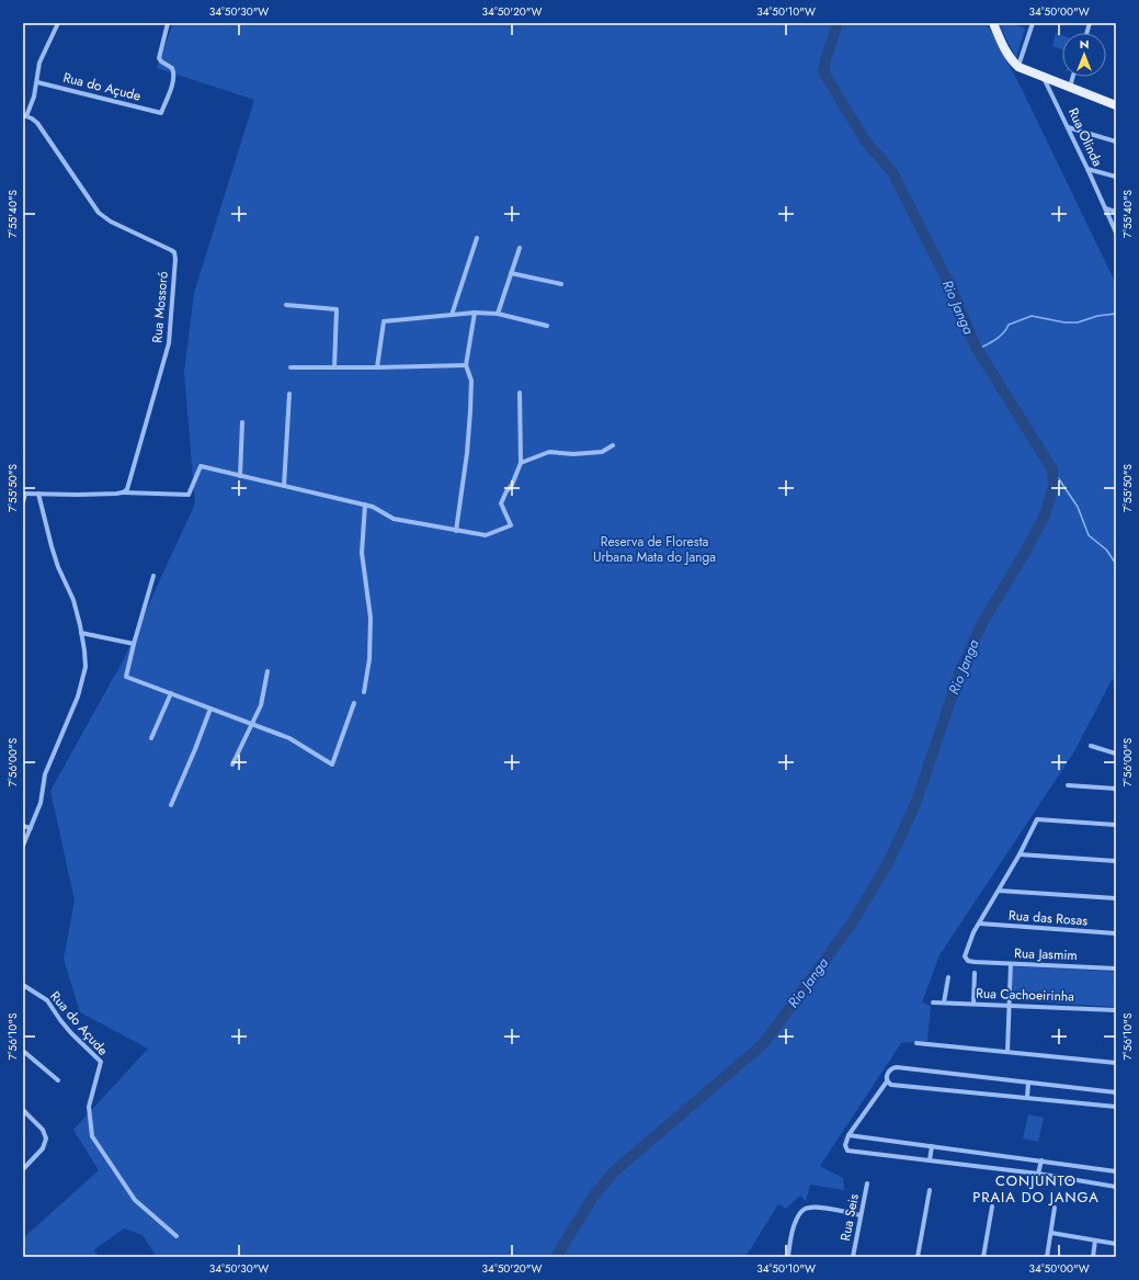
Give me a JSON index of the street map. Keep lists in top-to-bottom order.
{
  "streets": {
    "street": [
      "Rua do Açude",
      "Rua Olinda",
      "Rua Mossoró",
      "Rua das Rosas",
      "Rua Jasmim",
      "Rua Cachoeirinha",
      "Rua Seis"
    ]
  },
  "crossings": [
    ["Rua das Rosas", "Rua Jasmim"]
  ],
  "districts": ["CONJUNTO PRAIA DO JANGA"],
  "water": ["Rio Janga"],
  "parks": ["Reserva de Floresta Urbana Mata do Janga"],
  "north": "top",
  "coordinates": [
    "34°50'30\"W",
    "34°50'20\"W",
    "34°50'10\"W",
    "34°50'00\"W",
    "7°55'40\"S",
    "7°55'50\"S",
    "7°56'00\"S",
    "7°56'10\"S"
  ]
}
